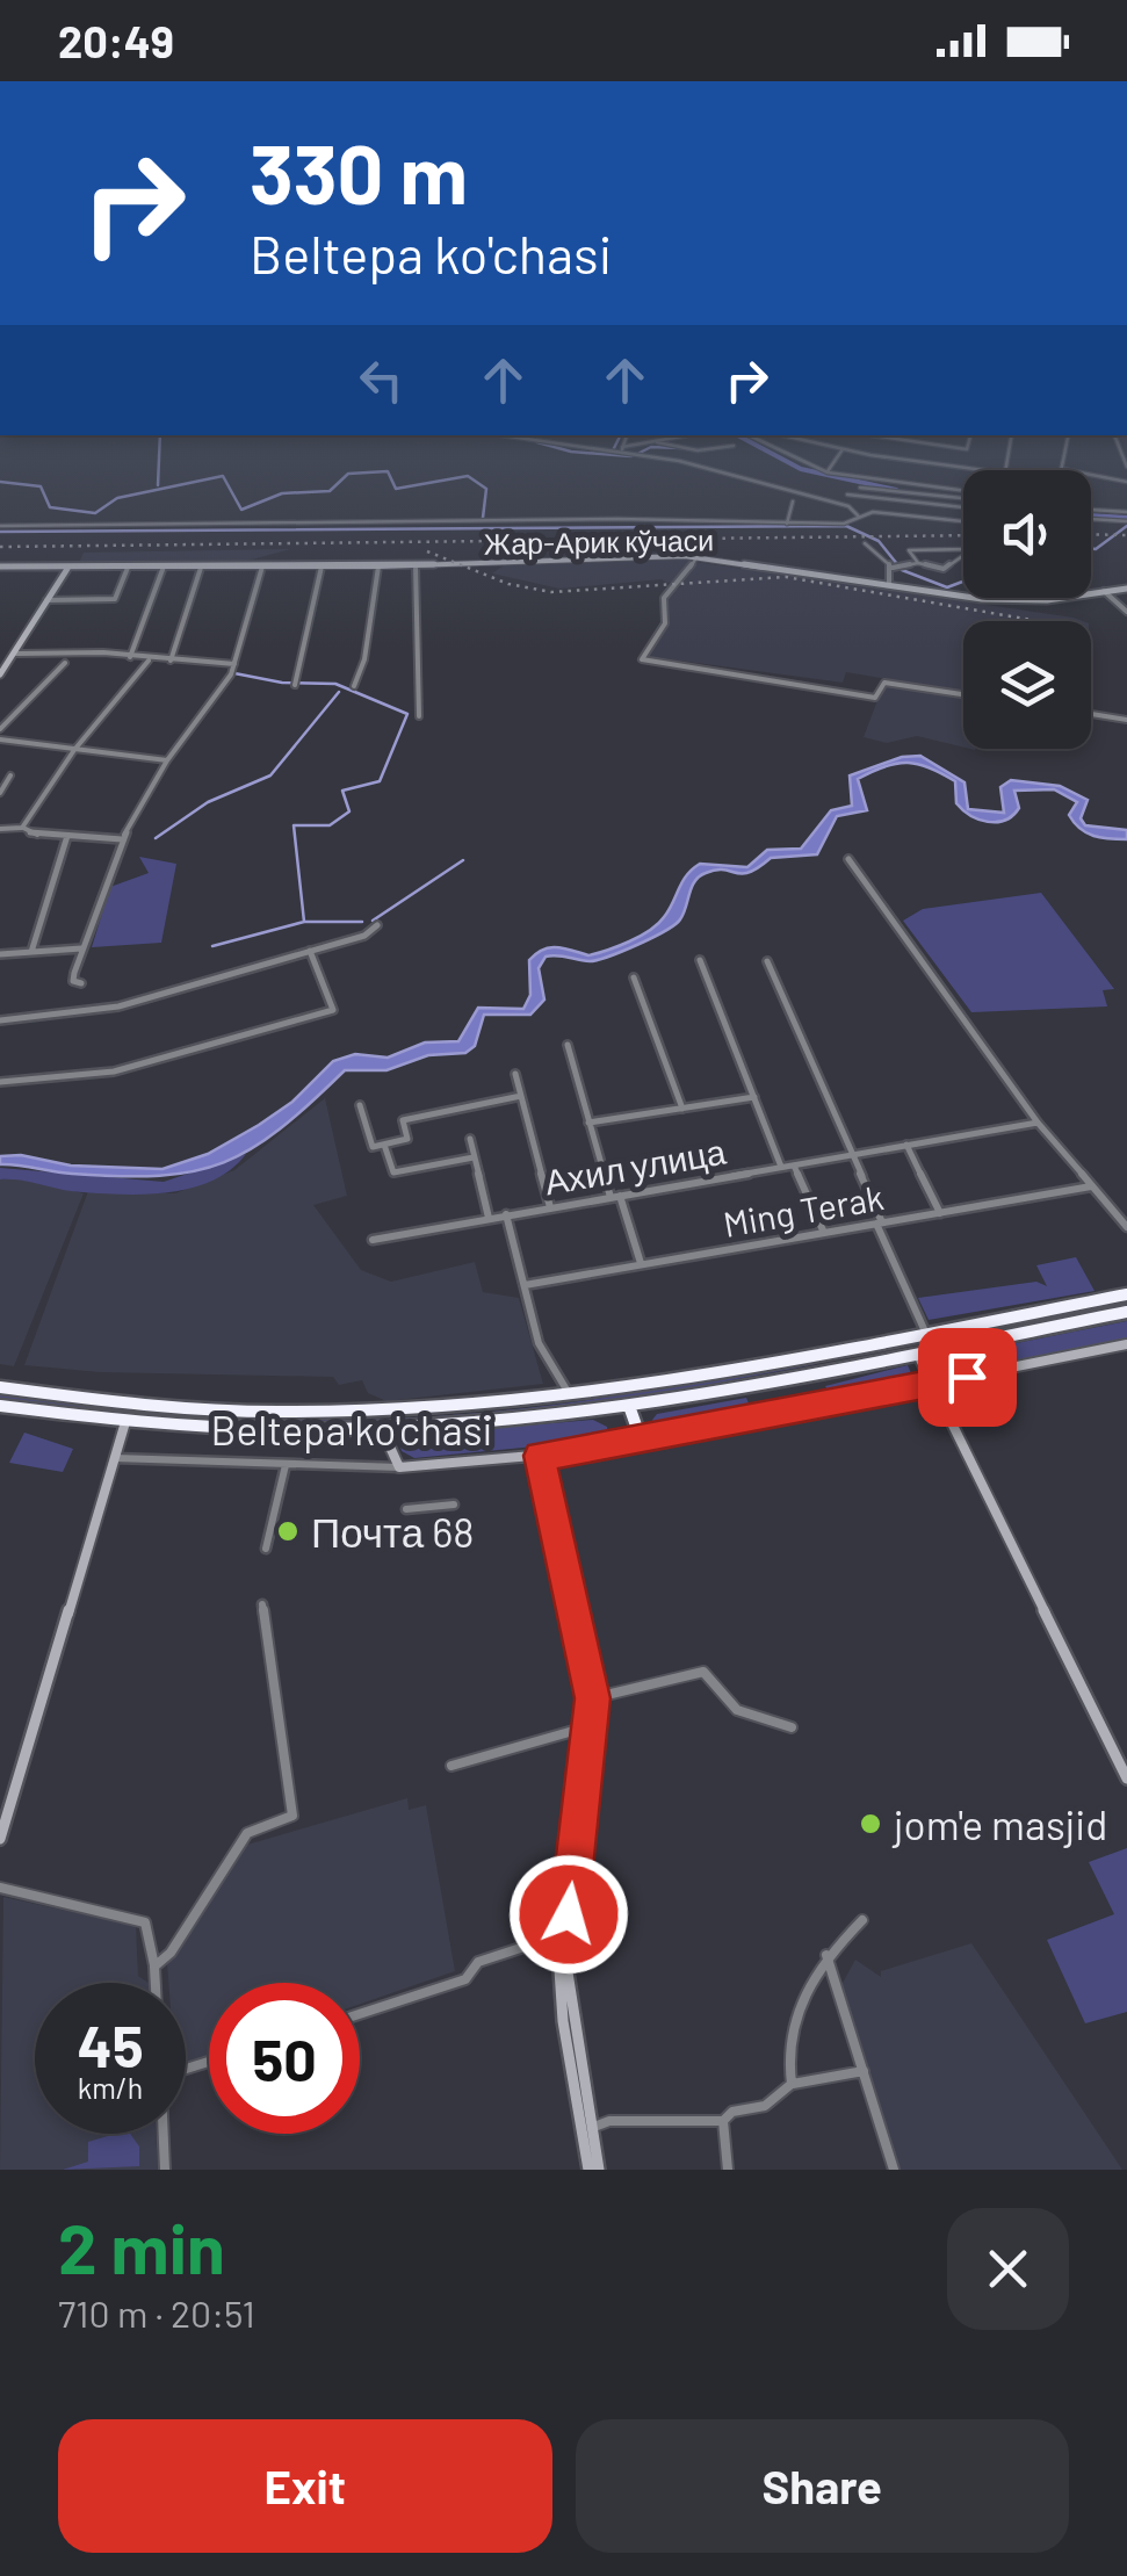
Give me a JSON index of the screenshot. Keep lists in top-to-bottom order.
{
  "streets": {
    "main road": ["Жар-Арик кўчаси", "Beltepa ko'chasi"],
    "street": ["Ахил улица", "Ming Terak"]
  },
  "places": ["Почта 68", "jom'e masjid"],
  "page": {
    "status": "20:49",
    "turn": ["330 m", "Beltepa ko'chasi"],
    "speed": "45 km/h",
    "limit": "50",
    "heading": ["2 min", "710 m · 20:51"],
    "buttons": ["Exit", "Share"]
  }
}
